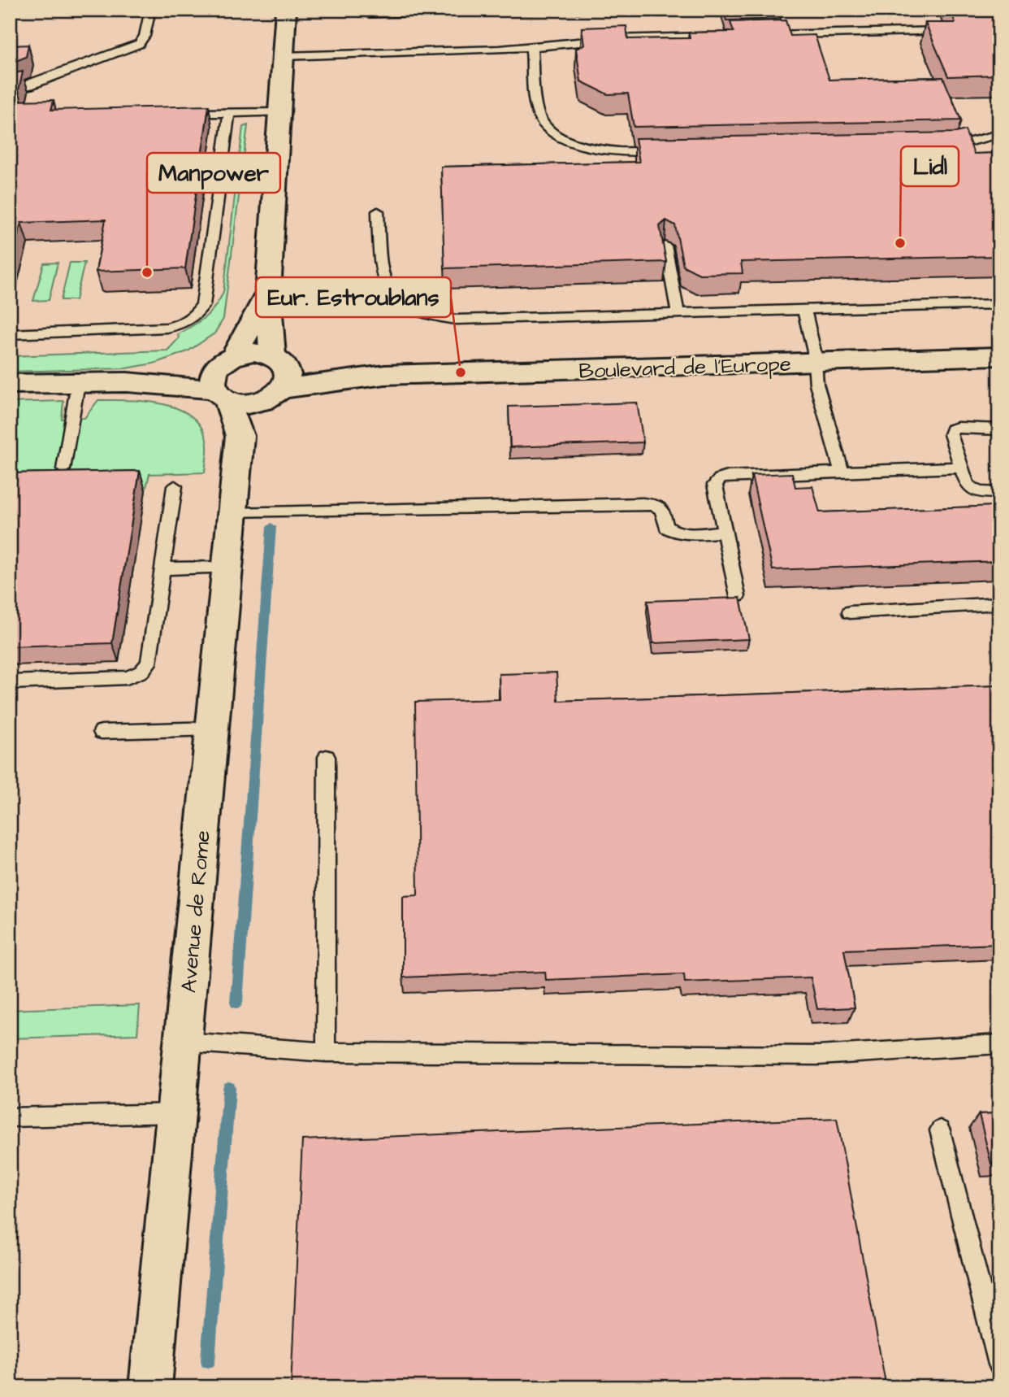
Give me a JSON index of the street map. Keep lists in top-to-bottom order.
{
  "streets": {
    "street": ["Boulevard de l'Europe", "Avenue de Rome"]
  },
  "places": ["Lidl", "Manpower", "Eur. Estroublans"]
}
